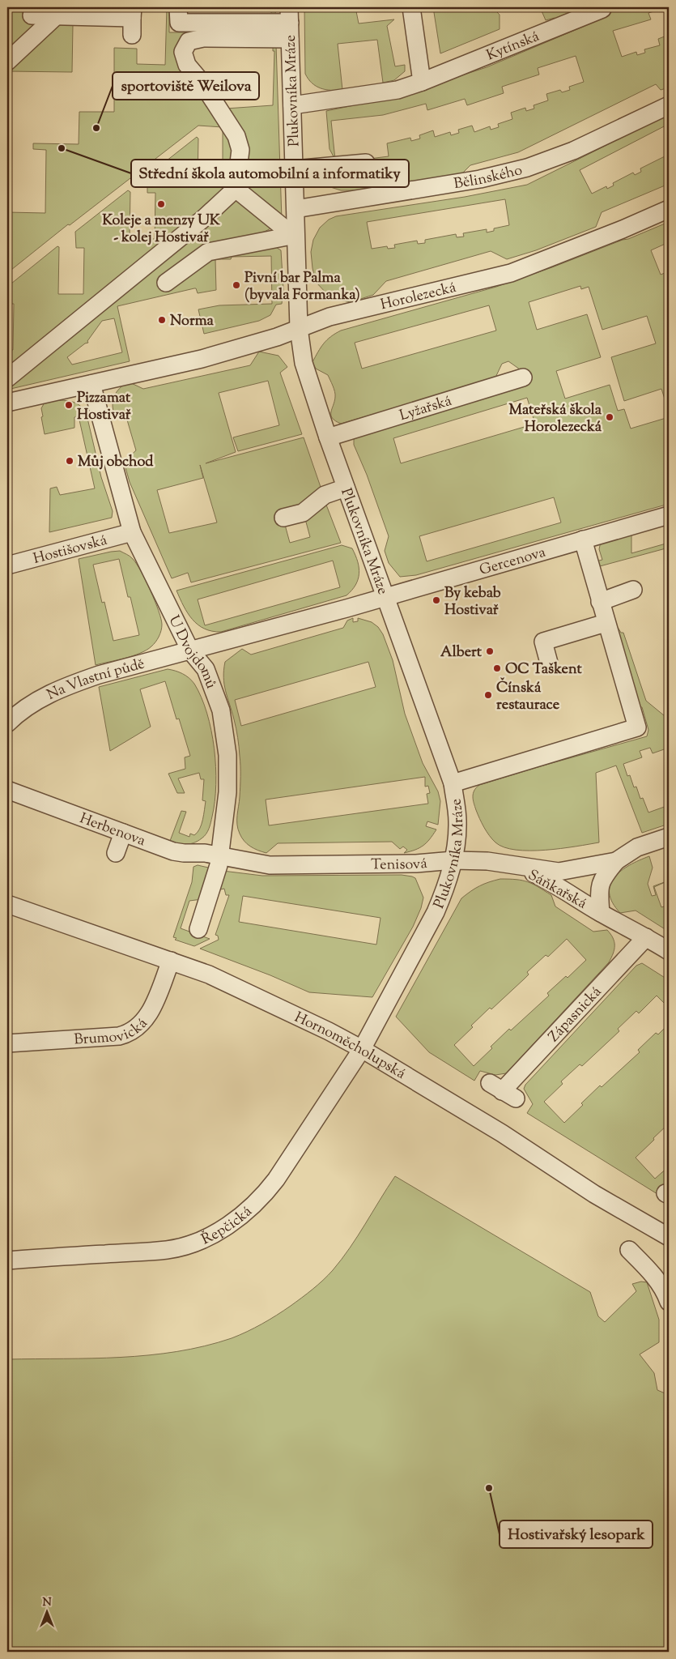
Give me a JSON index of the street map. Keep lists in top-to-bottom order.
{
  "streets": {
    "street": [
      "Kytínská",
      "Plukovníka Mráze",
      "Bělinského",
      "Horolezecká",
      "Lyžařská",
      "Hostišovská",
      "Gercenova",
      "U Dvojdomů",
      "Na Vlastní půdě",
      "Herbenova",
      "Tenisová",
      "Sáňkařská",
      "Zápasnická",
      "Brumovická",
      "Hornoměcholupská",
      "Řepčická"
    ]
  },
  "crossings": [
    ["Kytínská", "Plukovníka Mráze"],
    ["Plukovníka Mráze", "Bělinského"],
    ["Plukovníka Mráze", "Horolezecká"],
    ["Plukovníka Mráze", "Lyžařská"],
    ["Plukovníka Mráze", "Gercenova"],
    ["Plukovníka Mráze", "Tenisová"],
    ["Plukovníka Mráze", "Hornoměcholupská"],
    ["Plukovníka Mráze", "Řepčická"],
    ["Horolezecká", "U Dvojdomů"],
    ["Hostišovská", "U Dvojdomů"],
    ["Gercenova", "U Dvojdomů"],
    ["Gercenova", "Na Vlastní půdě"],
    ["U Dvojdomů", "Na Vlastní půdě"],
    ["U Dvojdomů", "Herbenova"],
    ["U Dvojdomů", "Tenisová"],
    ["Herbenova", "Tenisová"],
    ["Tenisová", "Sáňkařská"],
    ["Sáňkařská", "Zápasnická"],
    ["Brumovická", "Hornoměcholupská"],
    ["Hornoměcholupská", "Řepčická"]
  ],
  "places": [
    "sportoviště Weilova",
    "Střední škola automobilní a informatiky",
    "Koleje a menzy UK - kolej Hostivař",
    "Pivní bar Palma (byvala Formanka)",
    "Norma",
    "Pizzamat Hostivař",
    "Mateřská škola Horolezecká",
    "Můj obchod",
    "By kebab Hostivař",
    "Albert",
    "OC Taškent",
    "Čínská restaurace",
    "Hostivařský lesopark"
  ],
  "north": "top"
}
